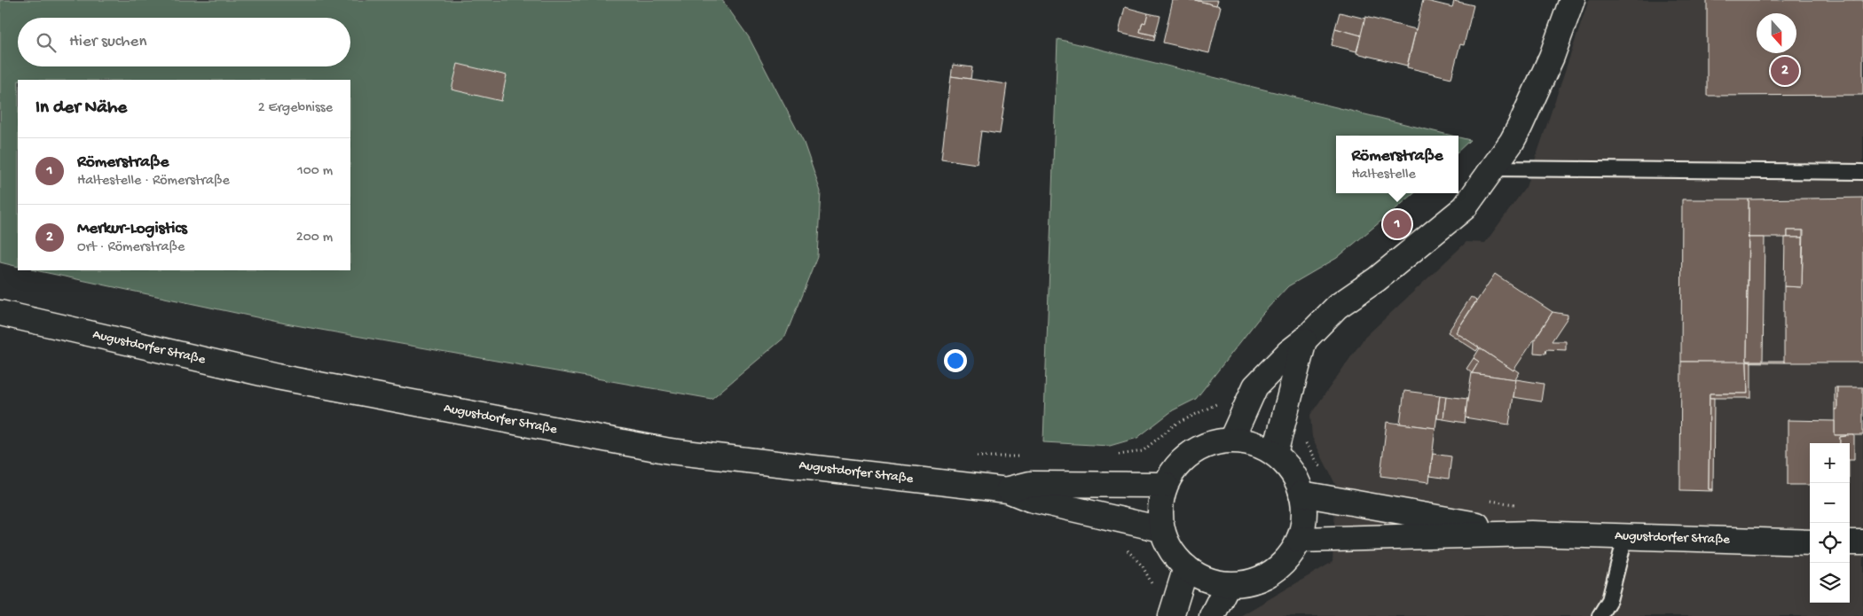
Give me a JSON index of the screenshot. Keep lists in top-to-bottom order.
{
  "streets": {
    "main road": ["Augustdorfer Straße"]
  },
  "north": "bottom",
  "page": {
    "search": "Hier suchen",
    "pins": ["2", "1"],
    "heading": ["In der Nähe", "2 Ergebnisse"],
    "popup": ["Römerstraße", "Haltestelle"],
    "list": [
      {
        "mark": "1",
        "name": "Römerstraße",
        "note": "Haltestelle · Römerstraße",
        "value": "100 m"
      },
      {
        "mark": "2",
        "name": "Merkur-Logistics",
        "note": "Ort · Römerstraße",
        "value": "200 m"
      }
    ],
    "map_buttons": ["+", "−"]
  }
}
